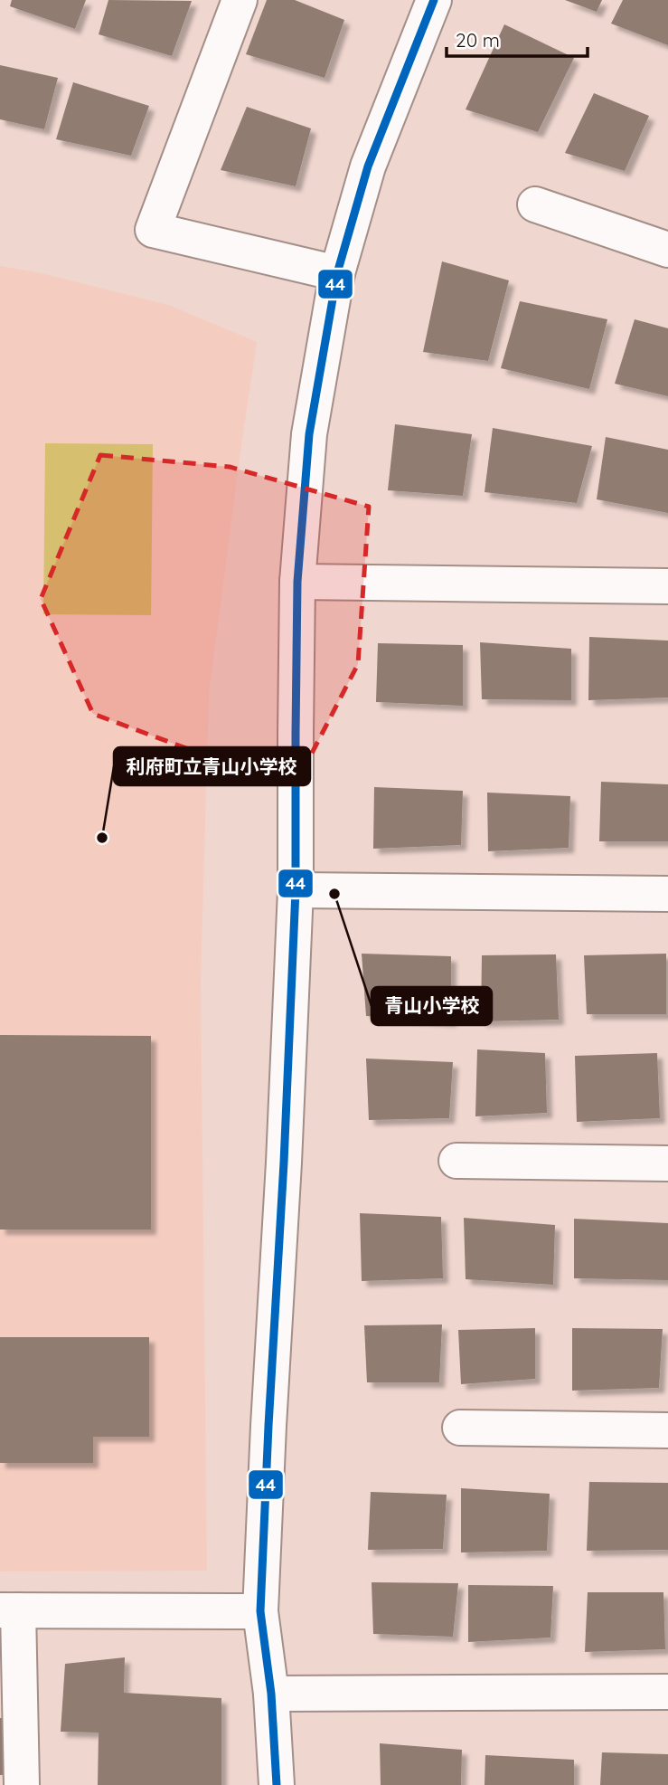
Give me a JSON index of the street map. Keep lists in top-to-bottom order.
{
  "places": ["利府町立青山小学校", "青山小学校"],
  "lines": ["transit line 44"],
  "scale_bar": "20 m"
}
